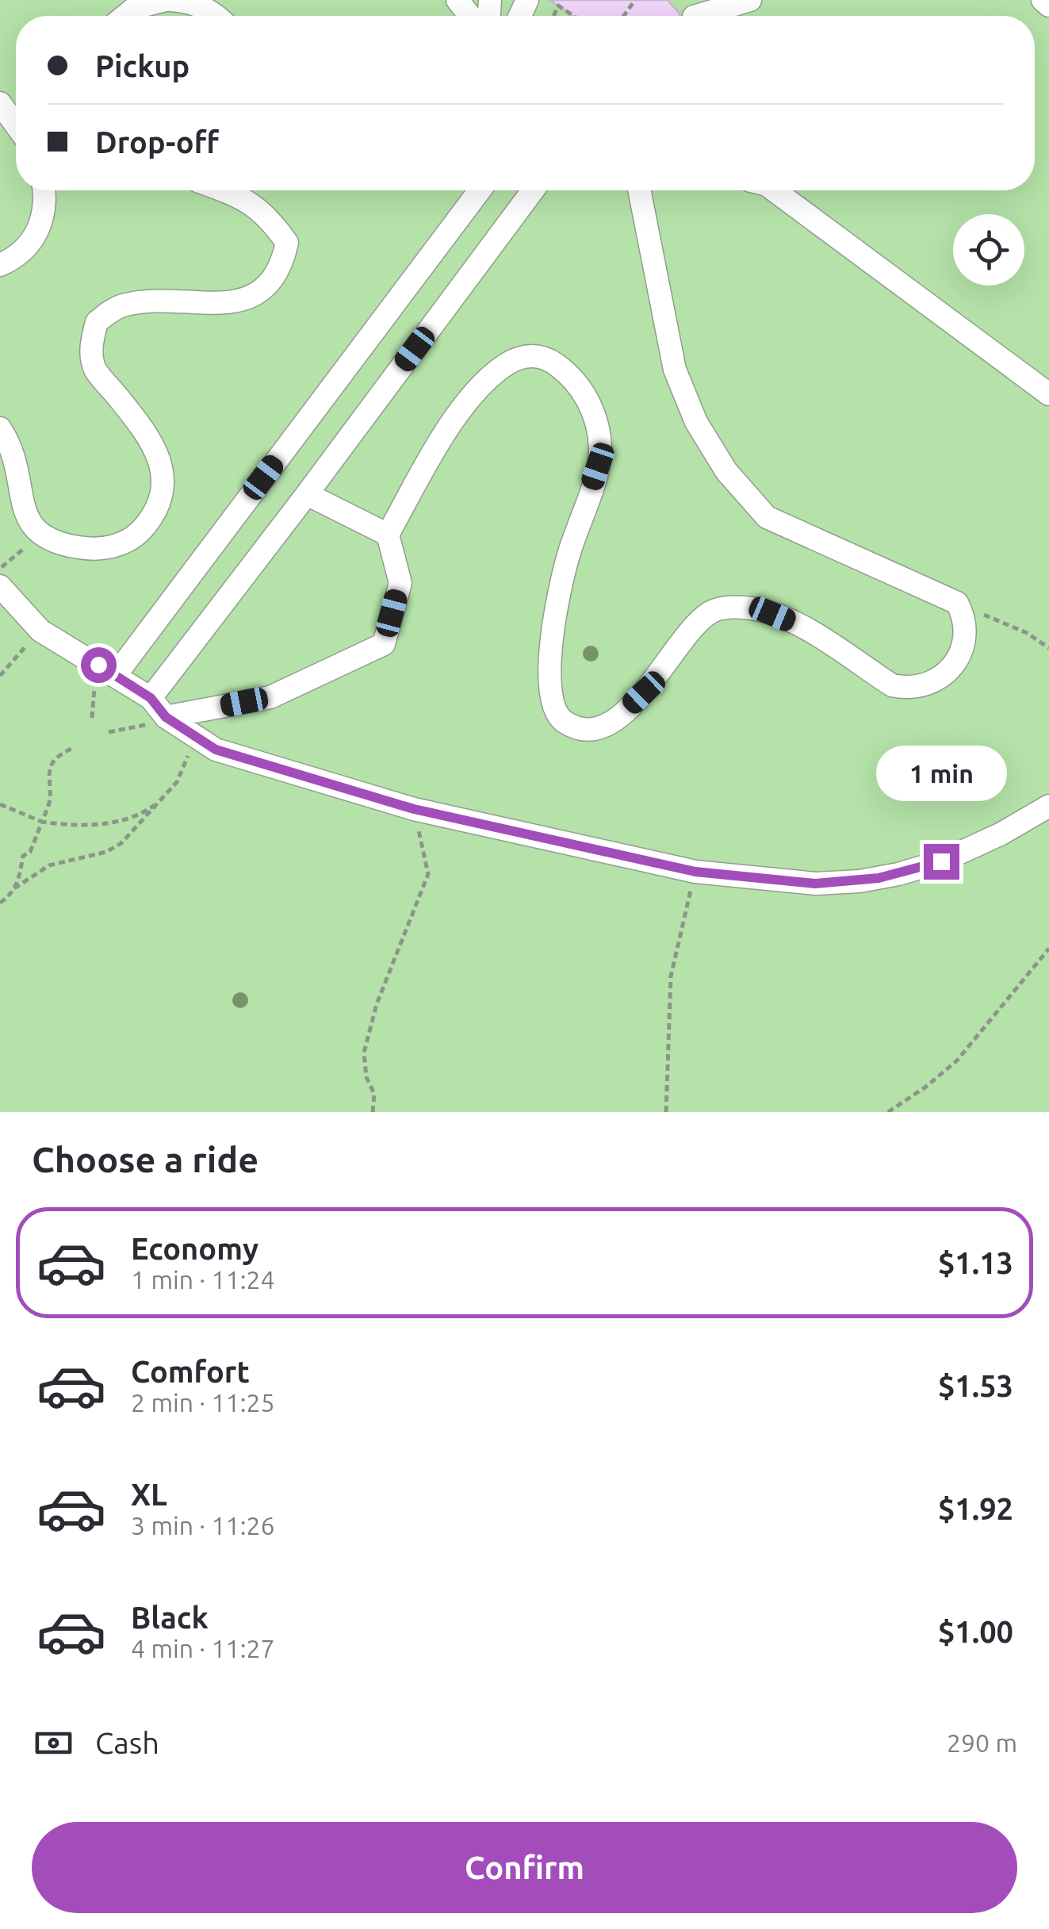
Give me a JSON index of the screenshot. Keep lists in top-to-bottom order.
{
  "page": {
    "banner": ["Pickup", "Drop-off"],
    "bubble": "1 min",
    "heading": "Choose a ride",
    "list": [
      {
        "name": "Economy",
        "note": "1 min · 11:24",
        "value": "$1.13"
      },
      {
        "name": "Comfort",
        "note": "2 min · 11:25",
        "value": "$1.53"
      },
      {
        "name": "XL",
        "note": "3 min · 11:26",
        "value": "$1.92"
      },
      {
        "name": "Black",
        "note": "4 min · 11:27",
        "value": "$1.00"
      }
    ],
    "pay": ["Cash", "290 m"],
    "buttons": "Confirm"
  }
}
